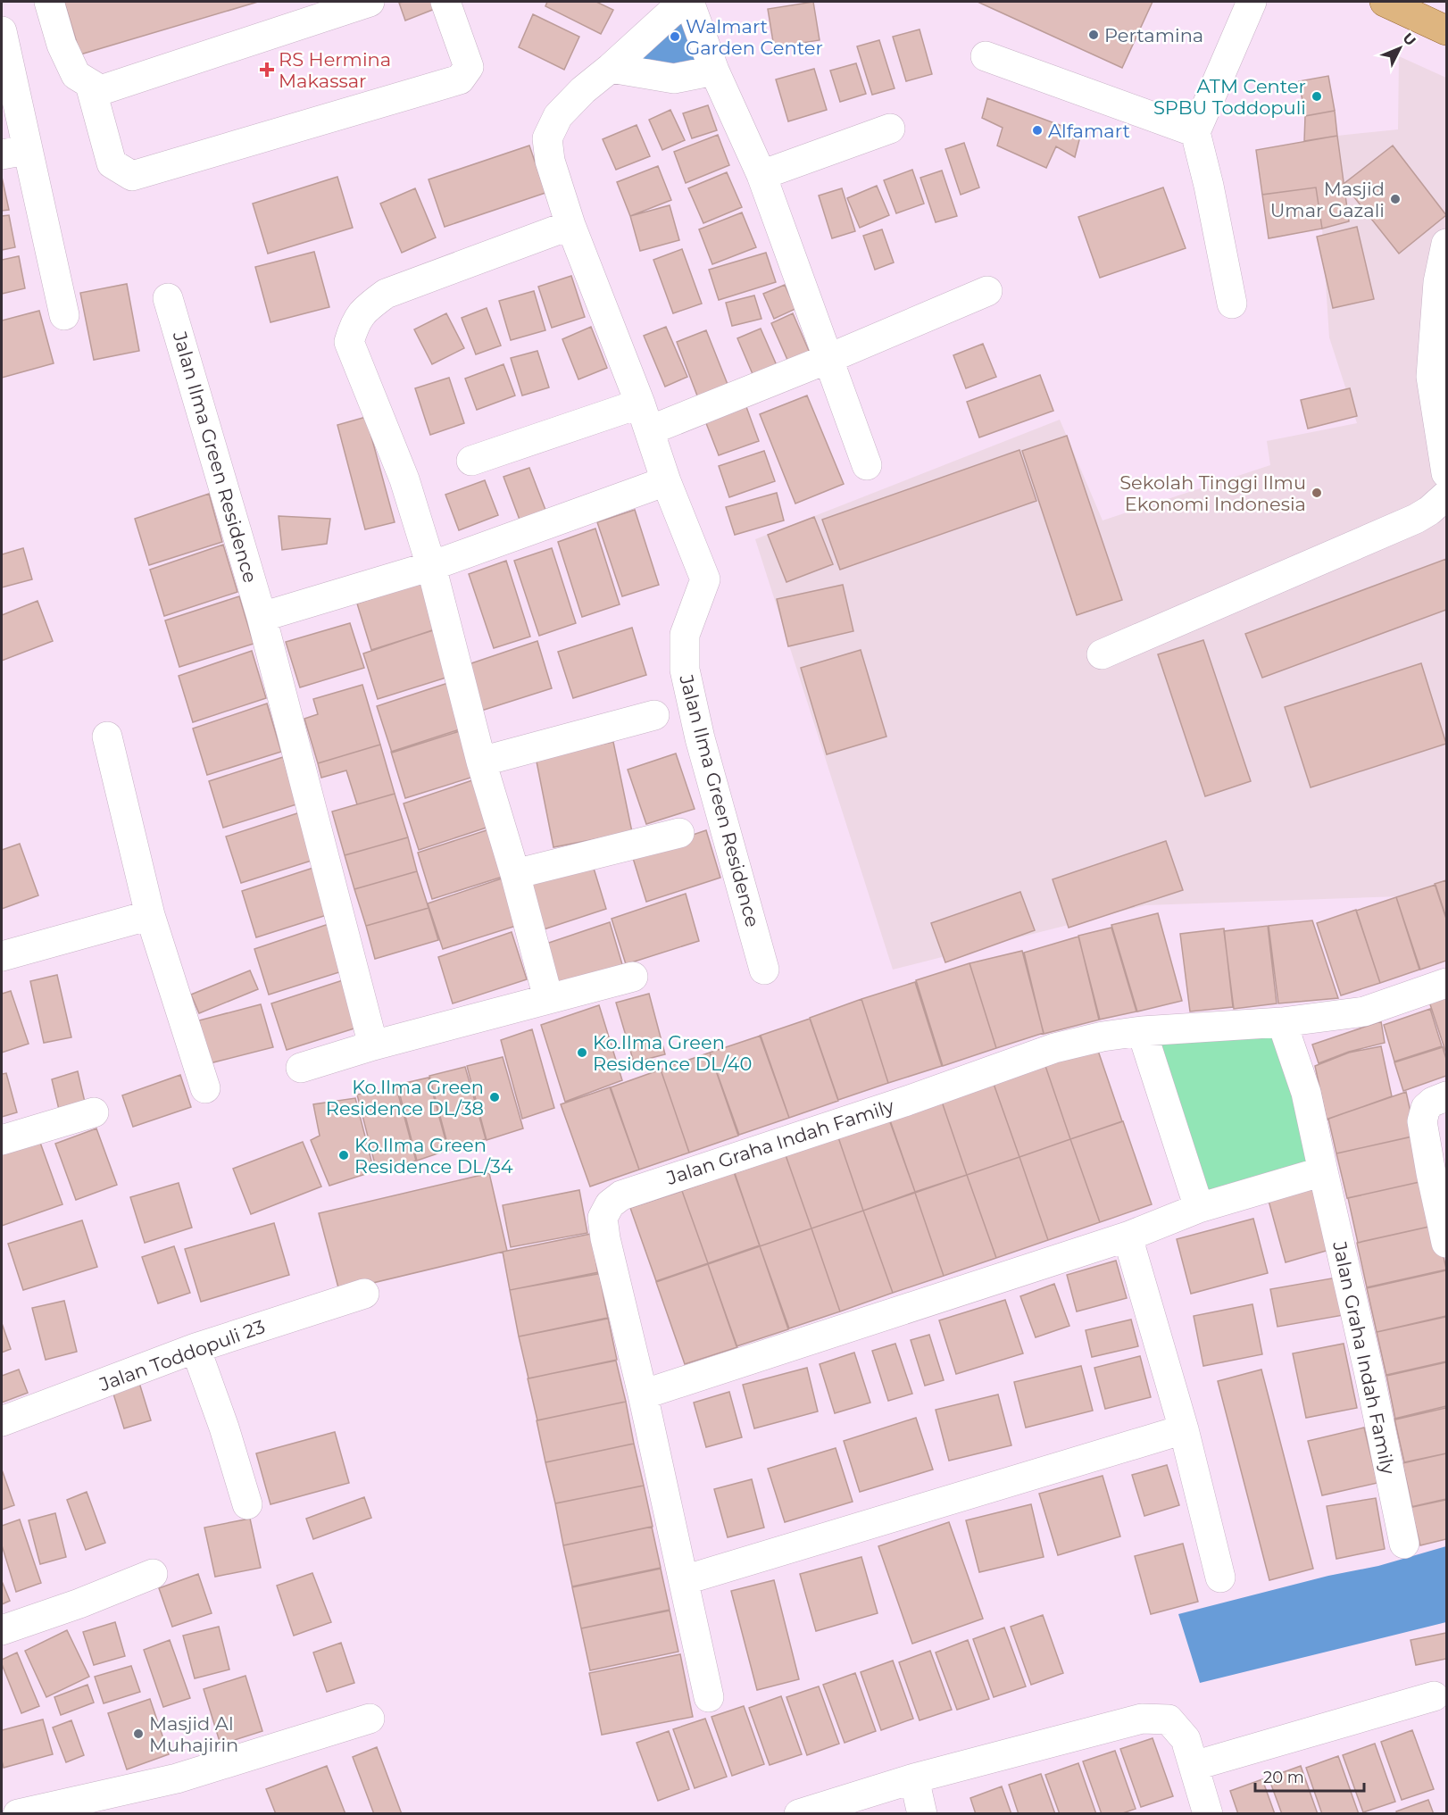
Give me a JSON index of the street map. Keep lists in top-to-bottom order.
{
  "streets": {
    "street": ["Jalan Ilma Green Residence", "Jalan Graha Indah Family", "Jalan Toddopuli 23"]
  },
  "places": {
    "other": [
      "Pertamina",
      "Walmart Garden Center",
      "ATM Center SPBU Toddopuli",
      "Alfamart",
      "Masjid Umar Gazali",
      "Sekolah Tinggi Ilmu Ekonomi Indonesia",
      "Ko.Ilma Green Residence DL/40",
      "Ko.Ilma Green Residence DL/38",
      "Ko.Ilma Green Residence DL/34",
      "Masjid Al Muhajirin"
    ],
    "health": ["RS Hermina Makassar"]
  },
  "scale_bar": "20 m",
  "north": "top right"
}
